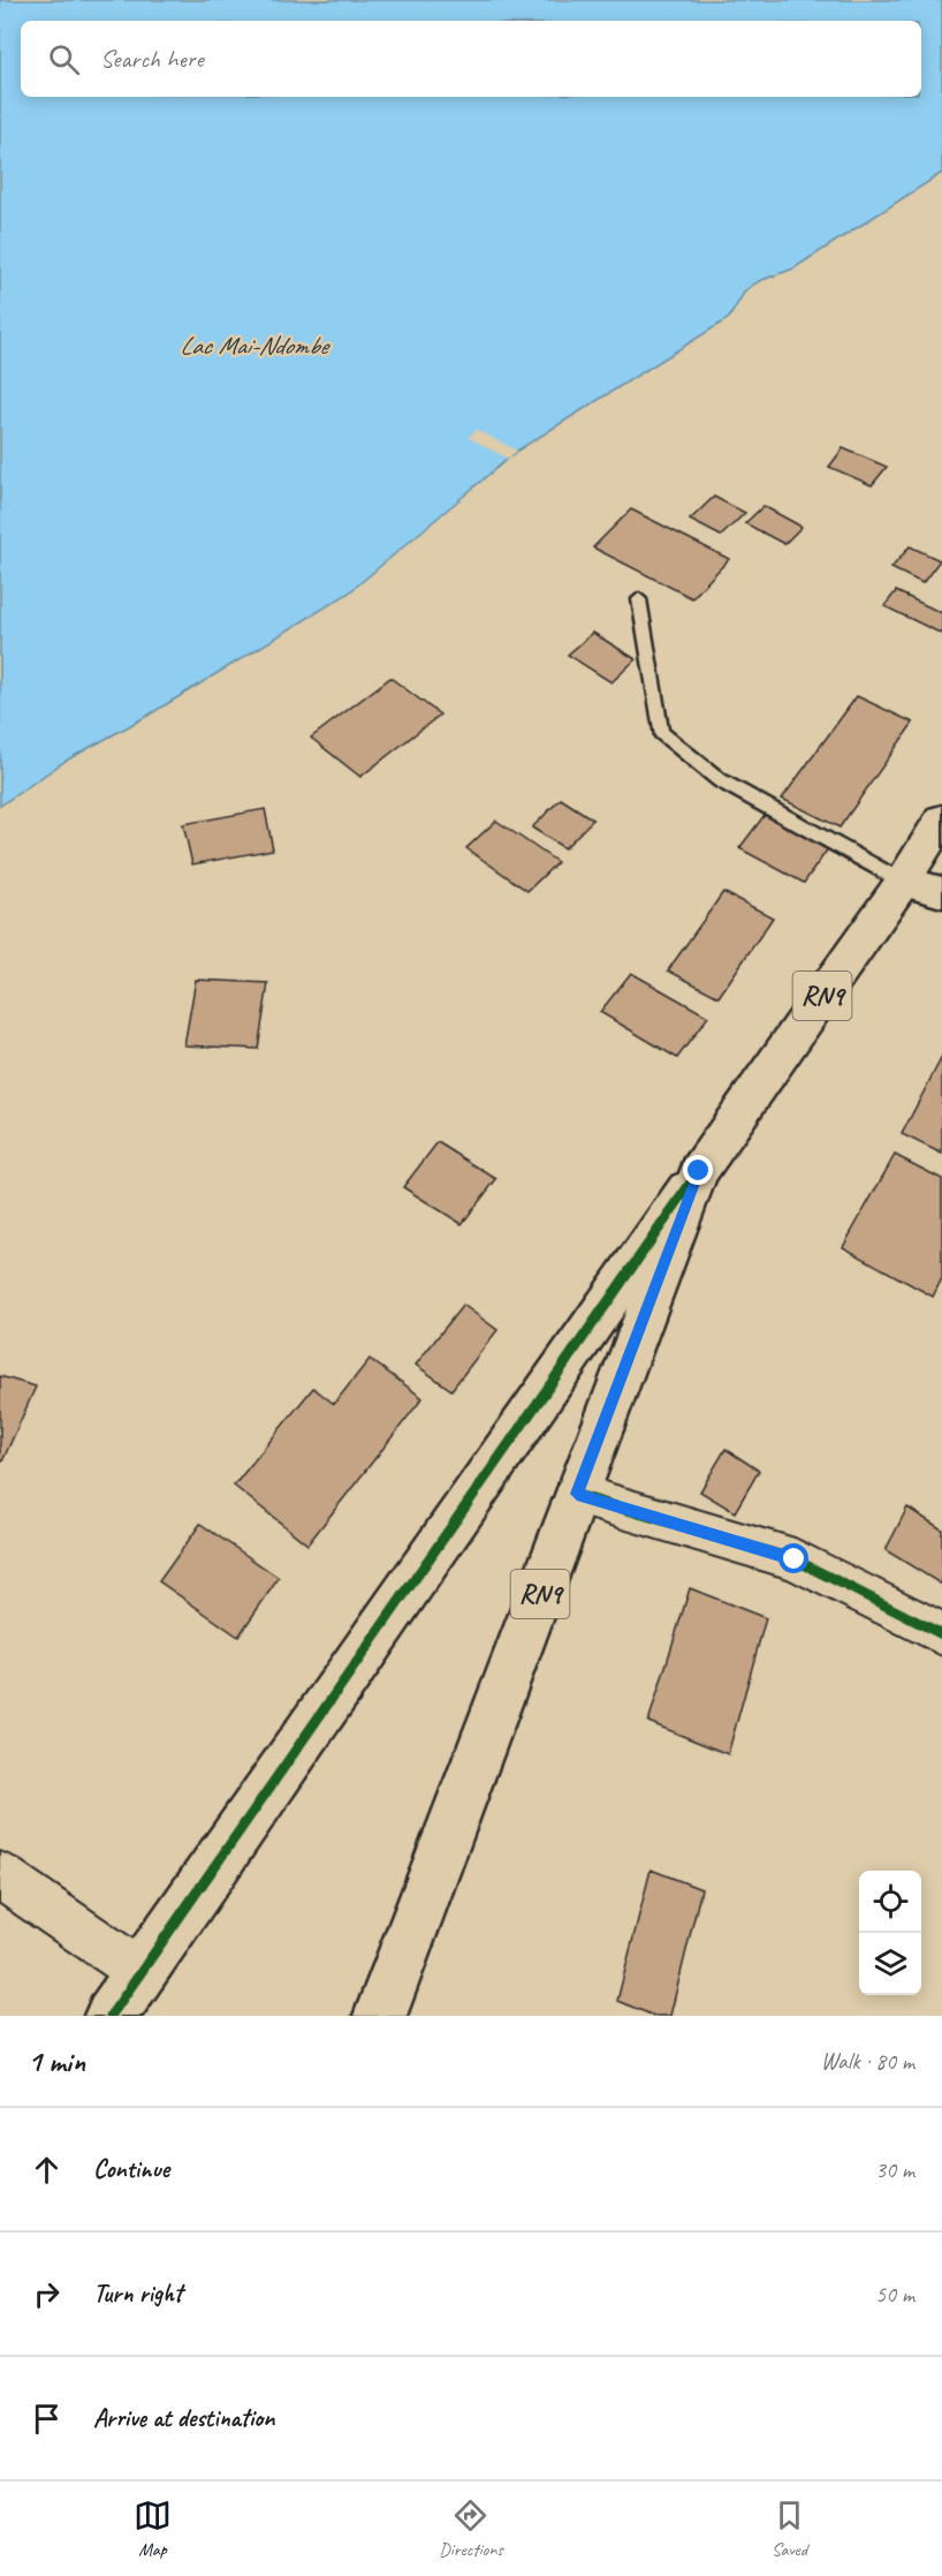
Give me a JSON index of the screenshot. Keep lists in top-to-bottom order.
{
  "streets": {
    "main road": ["RN9"]
  },
  "water": ["Lac Mai-Ndombe"],
  "page": {
    "search": "Search here",
    "heading": ["1 min", "Walk · 80 m"],
    "list": [
      ["Continue", "30 m"],
      ["Turn right", "50 m"],
      "Arrive at destination"
    ],
    "nav": ["Map", "Directions", "Saved"]
  }
}
